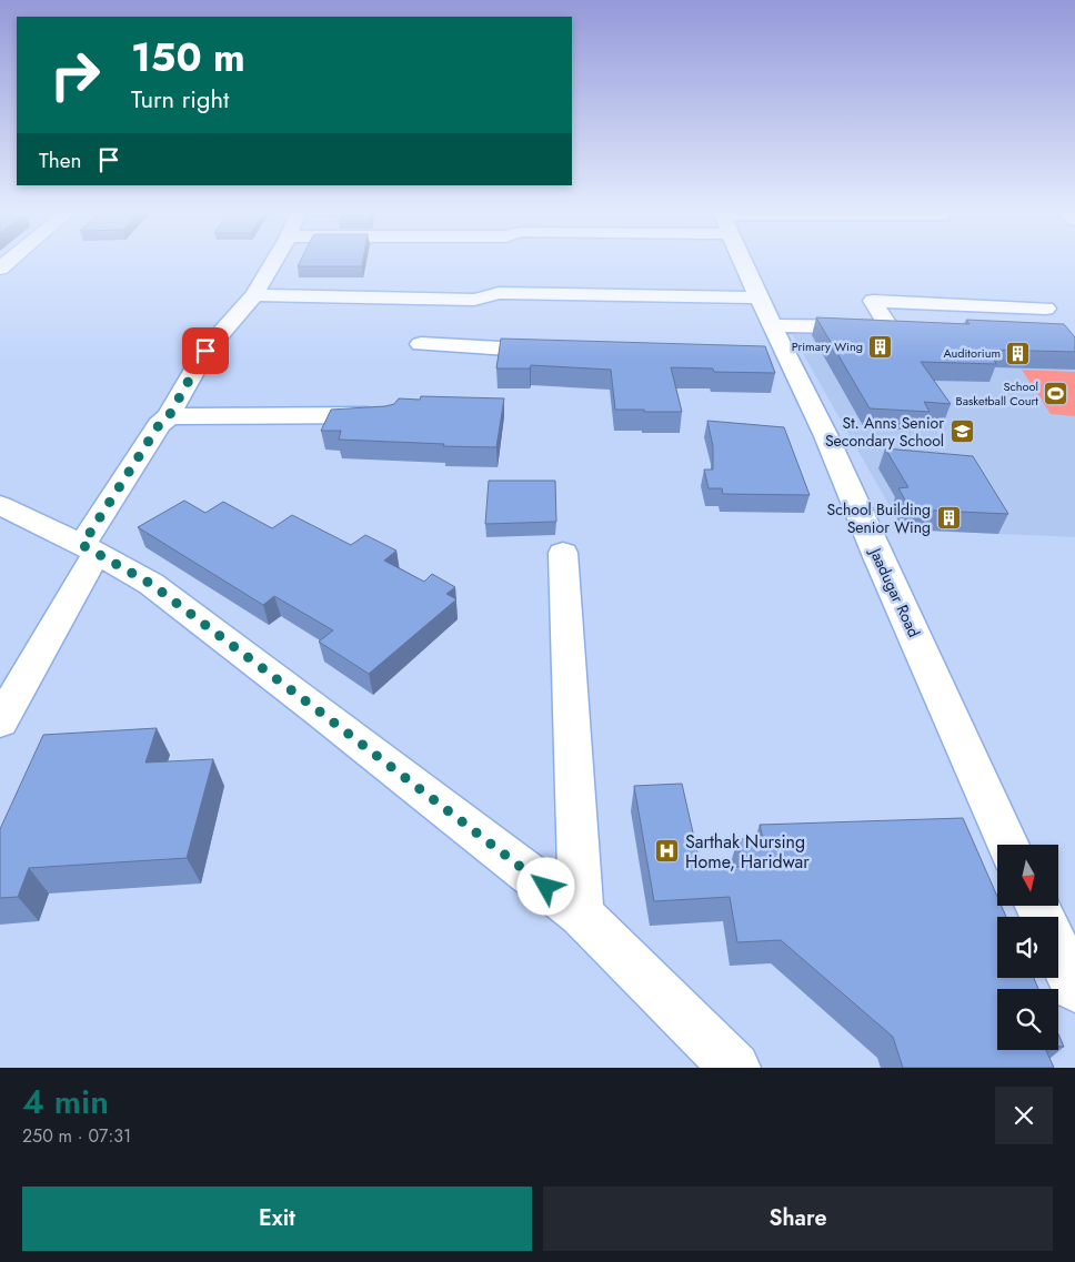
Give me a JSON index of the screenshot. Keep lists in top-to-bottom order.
{
  "streets": {
    "street": ["Jaadugar Road"]
  },
  "places": {
    "building": ["Primary Wing", "Auditorium", "School Building Senior Wing"],
    "sports": ["School Basketball Court"],
    "school or university": ["St. Anns Senior Secondary School"],
    "hospital": ["Sarthak Nursing Home, Haridwar"]
  },
  "north": "bottom",
  "page": {
    "turn": ["150 m", "Turn right"],
    "then": "Then",
    "heading": ["4 min", "250 m · 07:31"],
    "buttons": ["Exit", "Share"]
  }
}
